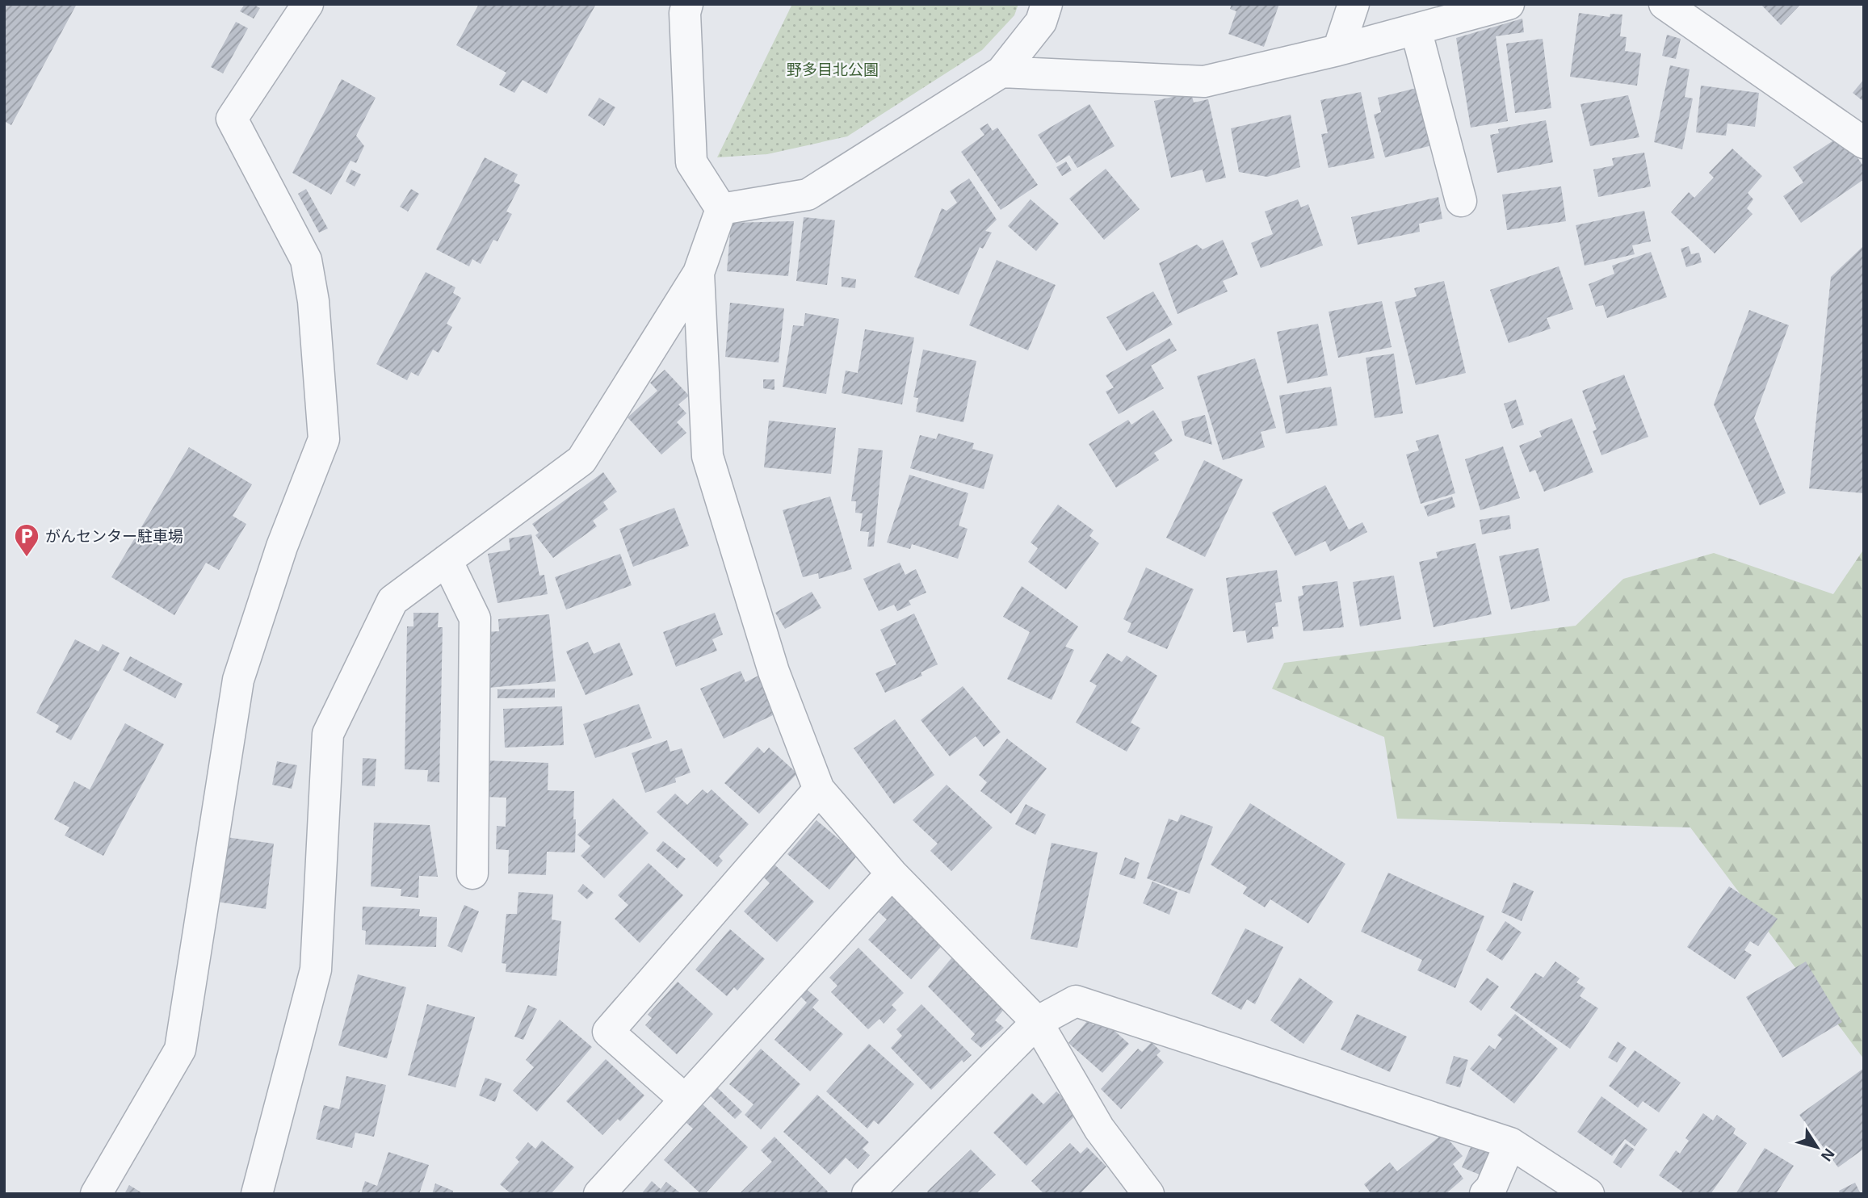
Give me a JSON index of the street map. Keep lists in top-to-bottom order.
{
  "parks": ["野多目北公園"],
  "places": {
    "parking": ["がんセンター駐車場"]
  },
  "north": "bottom right"
}
